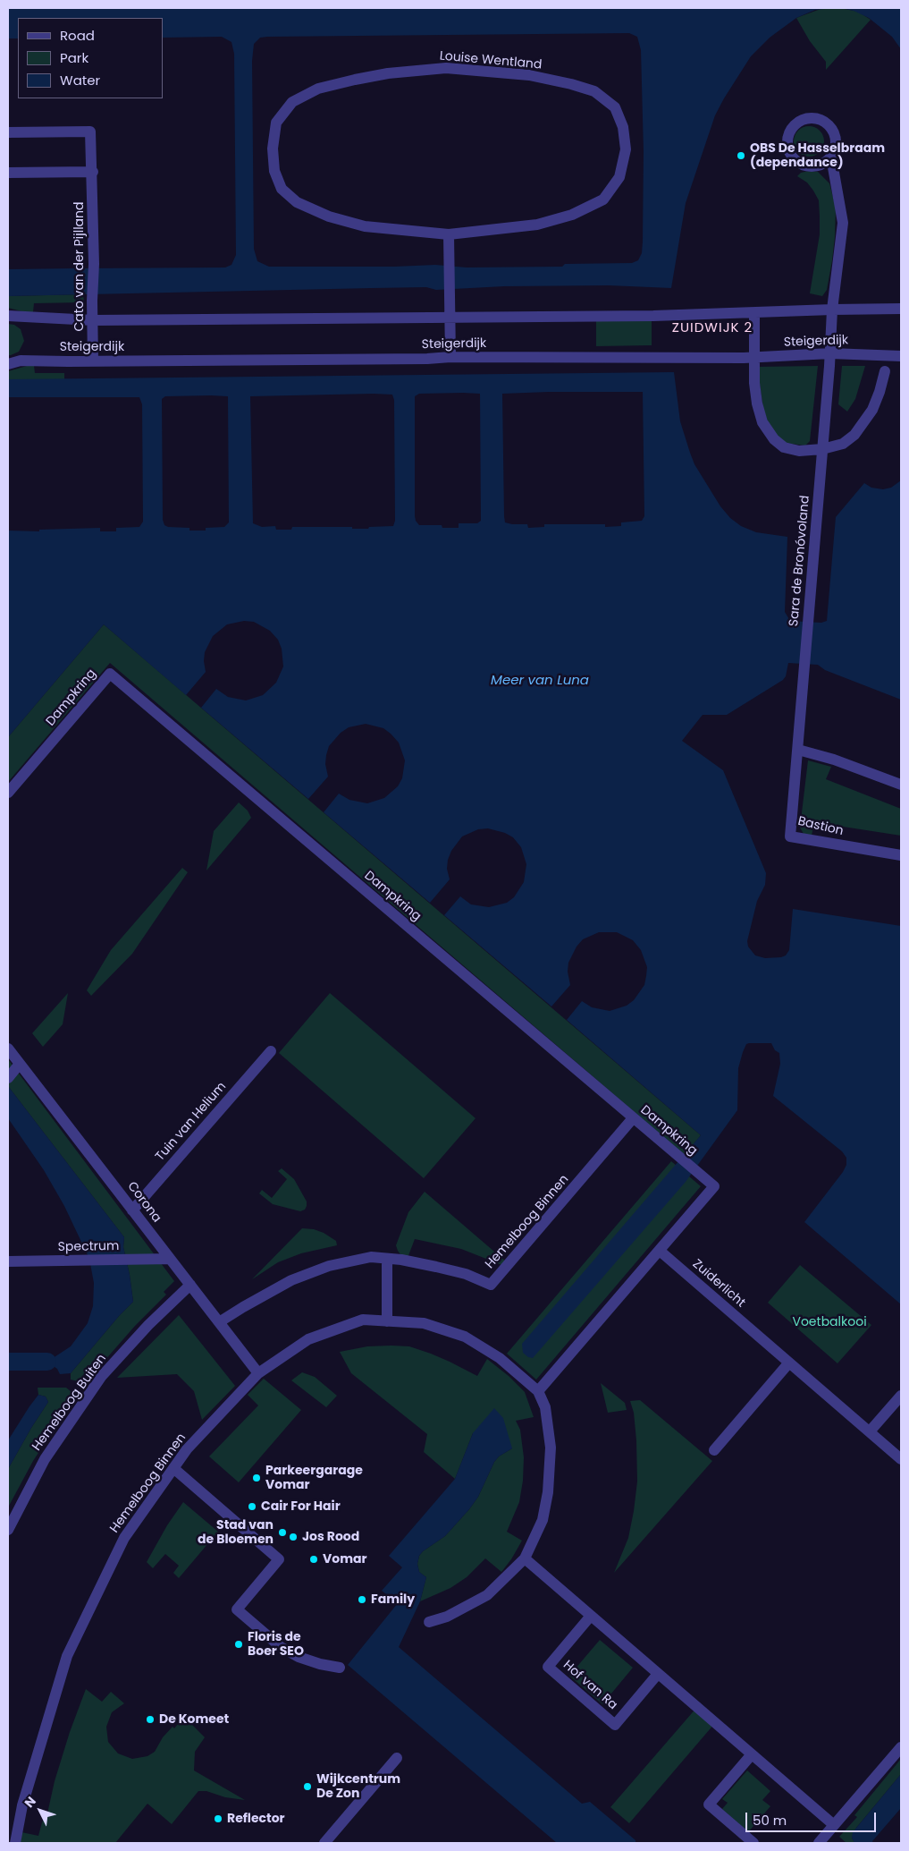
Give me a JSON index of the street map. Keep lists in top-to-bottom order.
{
  "streets": {
    "street": [
      "Louise Wentland",
      "Cato van der Pijlland",
      "Steigerdijk",
      "Sara de Bronóvoland",
      "Dampkring",
      "Bastion",
      "Tuin van Helium",
      "Corona",
      "Hemelboog Binnen",
      "Spectrum",
      "Zuiderlicht",
      "Hemelboog Buiten",
      "Hof van Ra"
    ]
  },
  "crossings": [
    ["Cato van der Pijlland", "Steigerdijk"],
    ["Steigerdijk", "Sara de Bronóvoland"],
    ["Sara de Bronóvoland", "Bastion"],
    ["Dampkring", "Hemelboog Binnen"],
    ["Dampkring", "Zuiderlicht"],
    ["Tuin van Helium", "Corona"],
    ["Corona", "Hemelboog Binnen"],
    ["Corona", "Spectrum"],
    ["Corona", "Hemelboog Buiten"]
  ],
  "districts": ["ZUIDWIJK 2"],
  "water": ["Meer van Luna"],
  "parks": ["Voetbalkooi"],
  "places": [
    "OBS De Hasselbraam (dependance)",
    "Parkeergarage Vomar",
    "Cair For Hair",
    "Stad van de Bloemen",
    "Jos Rood",
    "Vomar",
    "Family",
    "Floris de Boer SEO",
    "De Komeet",
    "Wijkcentrum De Zon",
    "Reflector"
  ],
  "legend": ["Road", "Park", "Water"],
  "scale_bar": "50 m",
  "north": "top left"
}
